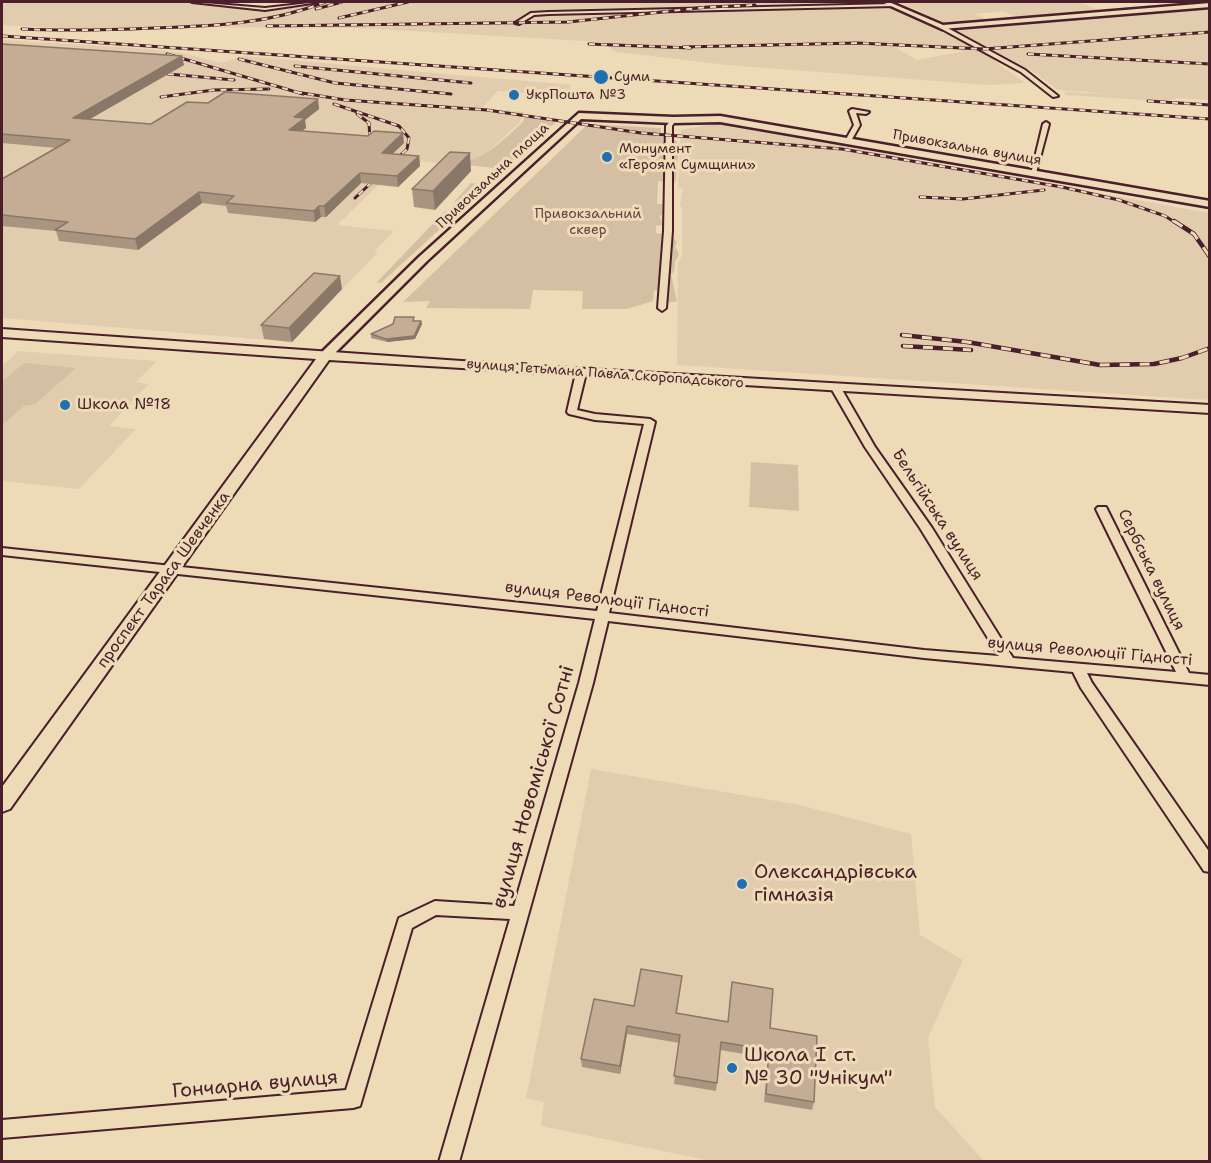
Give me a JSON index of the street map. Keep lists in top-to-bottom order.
{
  "streets": {
    "main road": [
      "Привокзальна вулиця",
      "Привокзальна площа",
      "вулиця Гетьмана Павла Скоропадського",
      "проспект Тараса Шевченка"
    ],
    "street": [
      "Бельгійська вулиця",
      "Сербська вулиця",
      "вулиця Революції Гідності",
      "вулиця Новоміської Сотні",
      "Гончарна вулиця"
    ]
  },
  "crossings": [
    ["Привокзальна вулиця", "Привокзальна площа"],
    ["Привокзальна площа", "вулиця Гетьмана Павла Скоропадського"],
    ["Привокзальна площа", "проспект Тараса Шевченка"],
    ["вулиця Гетьмана Павла Скоропадського", "Бельгійська вулиця"],
    ["вулиця Гетьмана Павла Скоропадського", "проспект Тараса Шевченка"],
    ["вулиця Гетьмана Павла Скоропадського", "вулиця Новоміської Сотні"],
    ["Бельгійська вулиця", "вулиця Революції Гідності"],
    ["Сербська вулиця", "вулиця Революції Гідності"],
    ["проспект Тараса Шевченка", "вулиця Революції Гідності"],
    ["вулиця Революції Гідності", "вулиця Новоміської Сотні"],
    ["вулиця Новоміської Сотні", "Гончарна вулиця"]
  ],
  "parks": ["Привокзальний сквер"],
  "places": [
    "Суми",
    "УкрПошта №3",
    "Монумент «Героям Сумщини»",
    "Школа №18",
    "Олександрівська гімназія",
    "Школа І ст. № 30 \"Унікум\""
  ]
}
